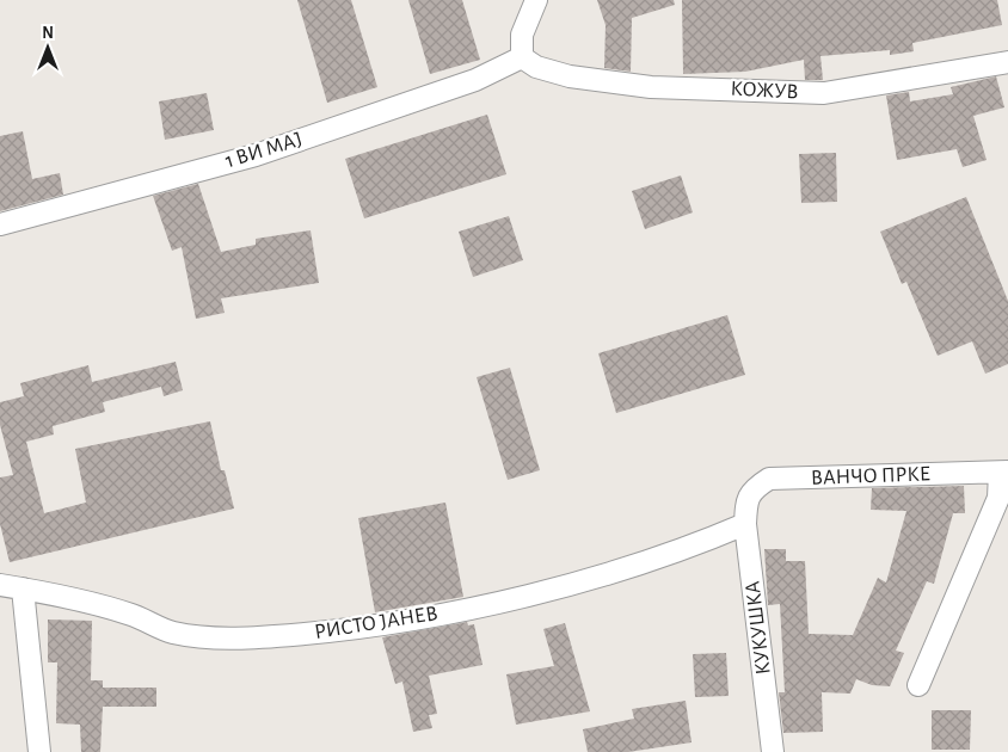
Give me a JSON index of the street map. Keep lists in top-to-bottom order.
{
  "streets": {
    "street": [
      "КОЖУВ",
      "1 ВИ МАЈ",
      "ВАНЧО ПРКЕ",
      "РИСТО ЈАНЕВ",
      "КУКУШКА"
    ]
  },
  "crossings": [
    ["КОЖУВ", "1 ВИ МАЈ"],
    ["ВАНЧО ПРКЕ", "РИСТО ЈАНЕВ"],
    ["ВАНЧО ПРКЕ", "КУКУШКА"],
    ["РИСТО ЈАНЕВ", "КУКУШКА"]
  ],
  "north": "top"
}
